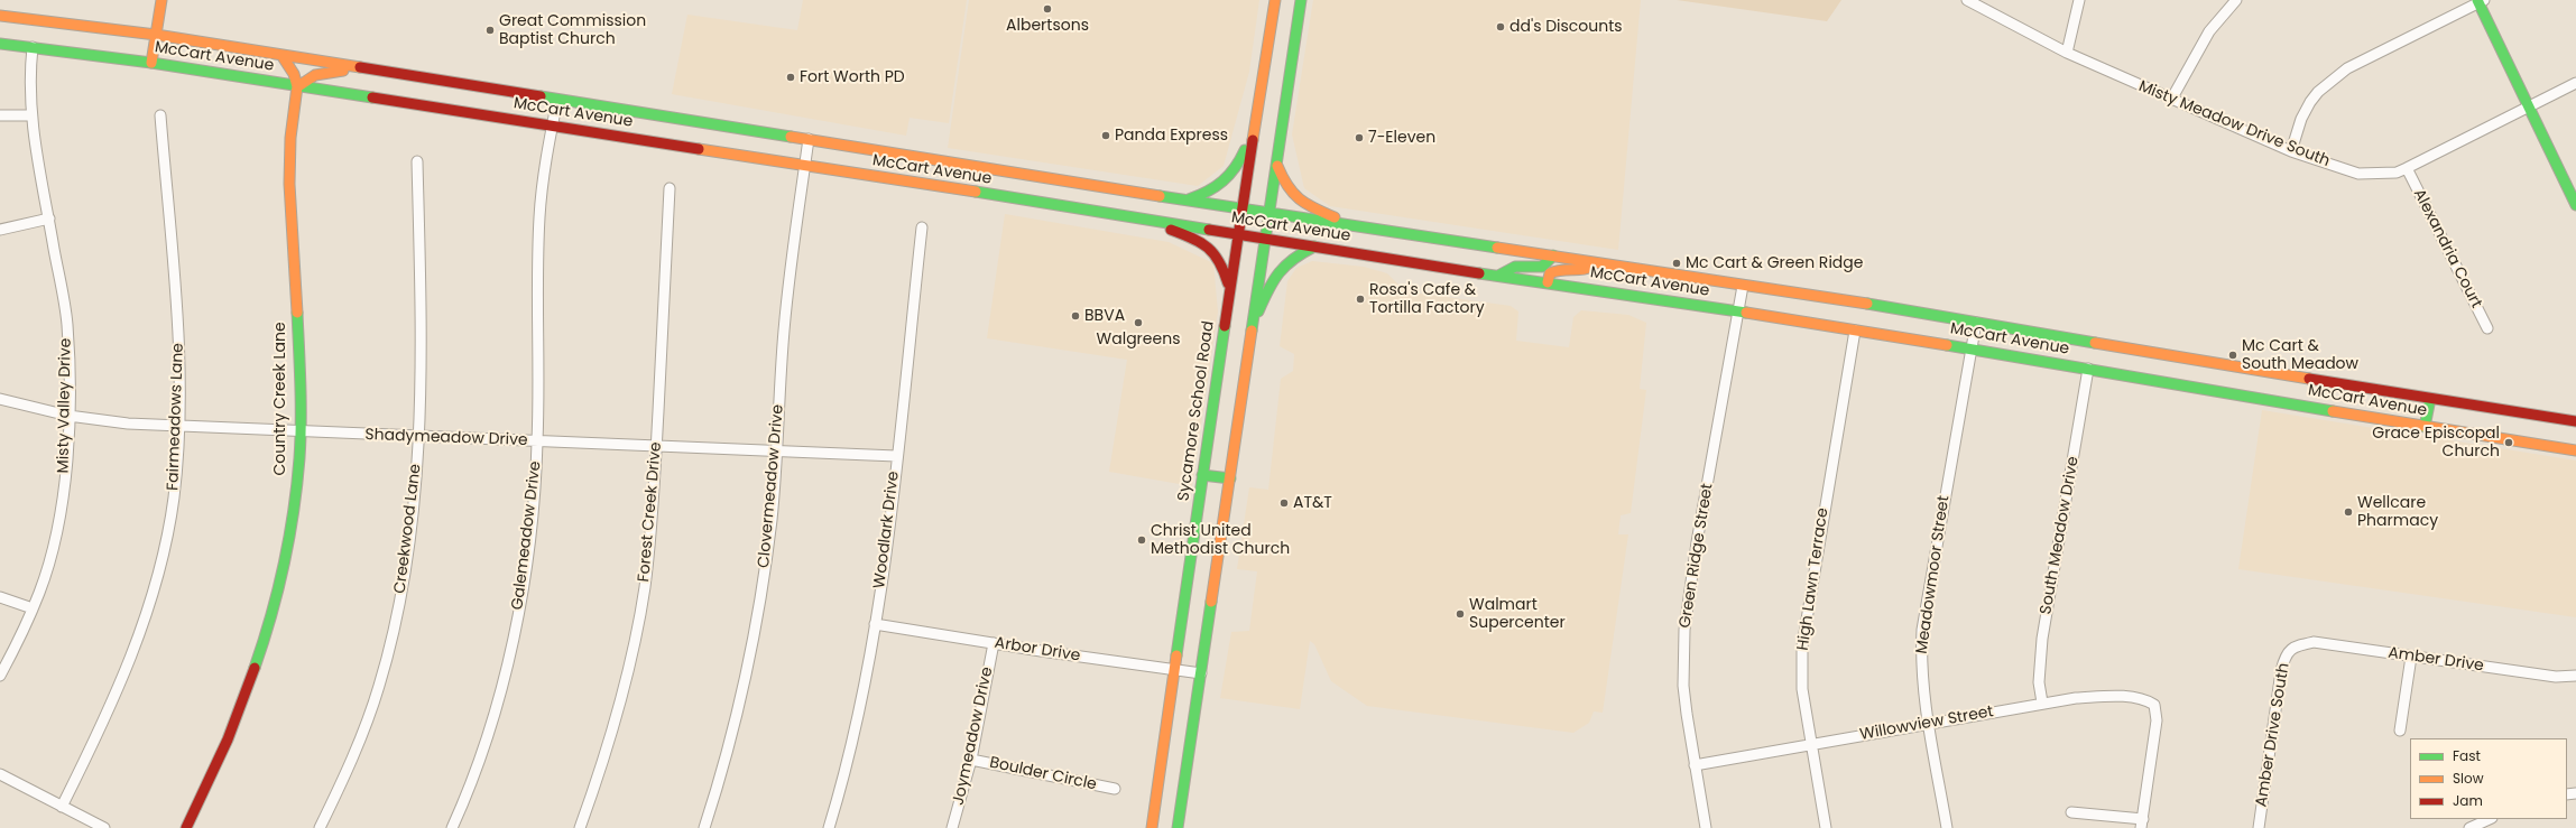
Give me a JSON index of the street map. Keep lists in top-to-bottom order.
{
  "streets": {
    "main road": ["McCart Avenue", "Country Creek Lane", "Sycamore School Road"],
    "street": [
      "Misty Meadow Drive South",
      "Alexandria Court",
      "Misty Valley Drive",
      "Fairmeadows Lane",
      "Shadymeadow Drive",
      "Clovermeadow Drive",
      "Forest Creek Drive",
      "Creekwood Lane",
      "Woodlark Drive",
      "Galemeadow Drive",
      "South Meadow Drive",
      "Green Ridge Street",
      "Meadowmoor Street",
      "High Lawn Terrace",
      "Arbor Drive",
      "Amber Drive",
      "Willowview Street",
      "Amber Drive South",
      "Joymeadow Drive",
      "Boulder Circle"
    ]
  },
  "crossings": [
    ["McCart Avenue", "Country Creek Lane"],
    ["McCart Avenue", "Misty Valley Drive"],
    ["McCart Avenue", "Sycamore School Road"],
    ["McCart Avenue", "Clovermeadow Drive"],
    ["McCart Avenue", "Galemeadow Drive"],
    ["McCart Avenue", "South Meadow Drive"],
    ["McCart Avenue", "Green Ridge Street"],
    ["McCart Avenue", "Meadowmoor Street"],
    ["McCart Avenue", "High Lawn Terrace"],
    ["Misty Meadow Drive South", "Alexandria Court"],
    ["Country Creek Lane", "Shadymeadow Drive"],
    ["Misty Valley Drive", "Shadymeadow Drive"],
    ["Sycamore School Road", "Arbor Drive"],
    ["Fairmeadows Lane", "Shadymeadow Drive"],
    ["Shadymeadow Drive", "Clovermeadow Drive"],
    ["Shadymeadow Drive", "Forest Creek Drive"],
    ["Shadymeadow Drive", "Creekwood Lane"],
    ["Shadymeadow Drive", "Woodlark Drive"],
    ["Shadymeadow Drive", "Galemeadow Drive"],
    ["Woodlark Drive", "Arbor Drive"],
    ["South Meadow Drive", "Willowview Street"],
    ["Green Ridge Street", "Willowview Street"],
    ["Meadowmoor Street", "Willowview Street"],
    ["High Lawn Terrace", "Willowview Street"],
    ["Arbor Drive", "Joymeadow Drive"],
    ["Amber Drive", "Amber Drive South"],
    ["Joymeadow Drive", "Boulder Circle"]
  ],
  "places": [
    "Albertsons",
    "dd's Discounts",
    "Great Commission Baptist Church",
    "Fort Worth PD",
    "Panda Express",
    "7-Eleven",
    "Mc Cart & Green Ridge",
    "Rosa's Cafe & Tortilla Factory",
    "BBVA",
    "Walgreens",
    "Mc Cart & South Meadow",
    "Grace Episcopal Church",
    "AT&T",
    "Wellcare Pharmacy",
    "Christ United Methodist Church",
    "Walmart Supercenter"
  ],
  "legend": ["Fast", "Slow", "Jam"]
}
